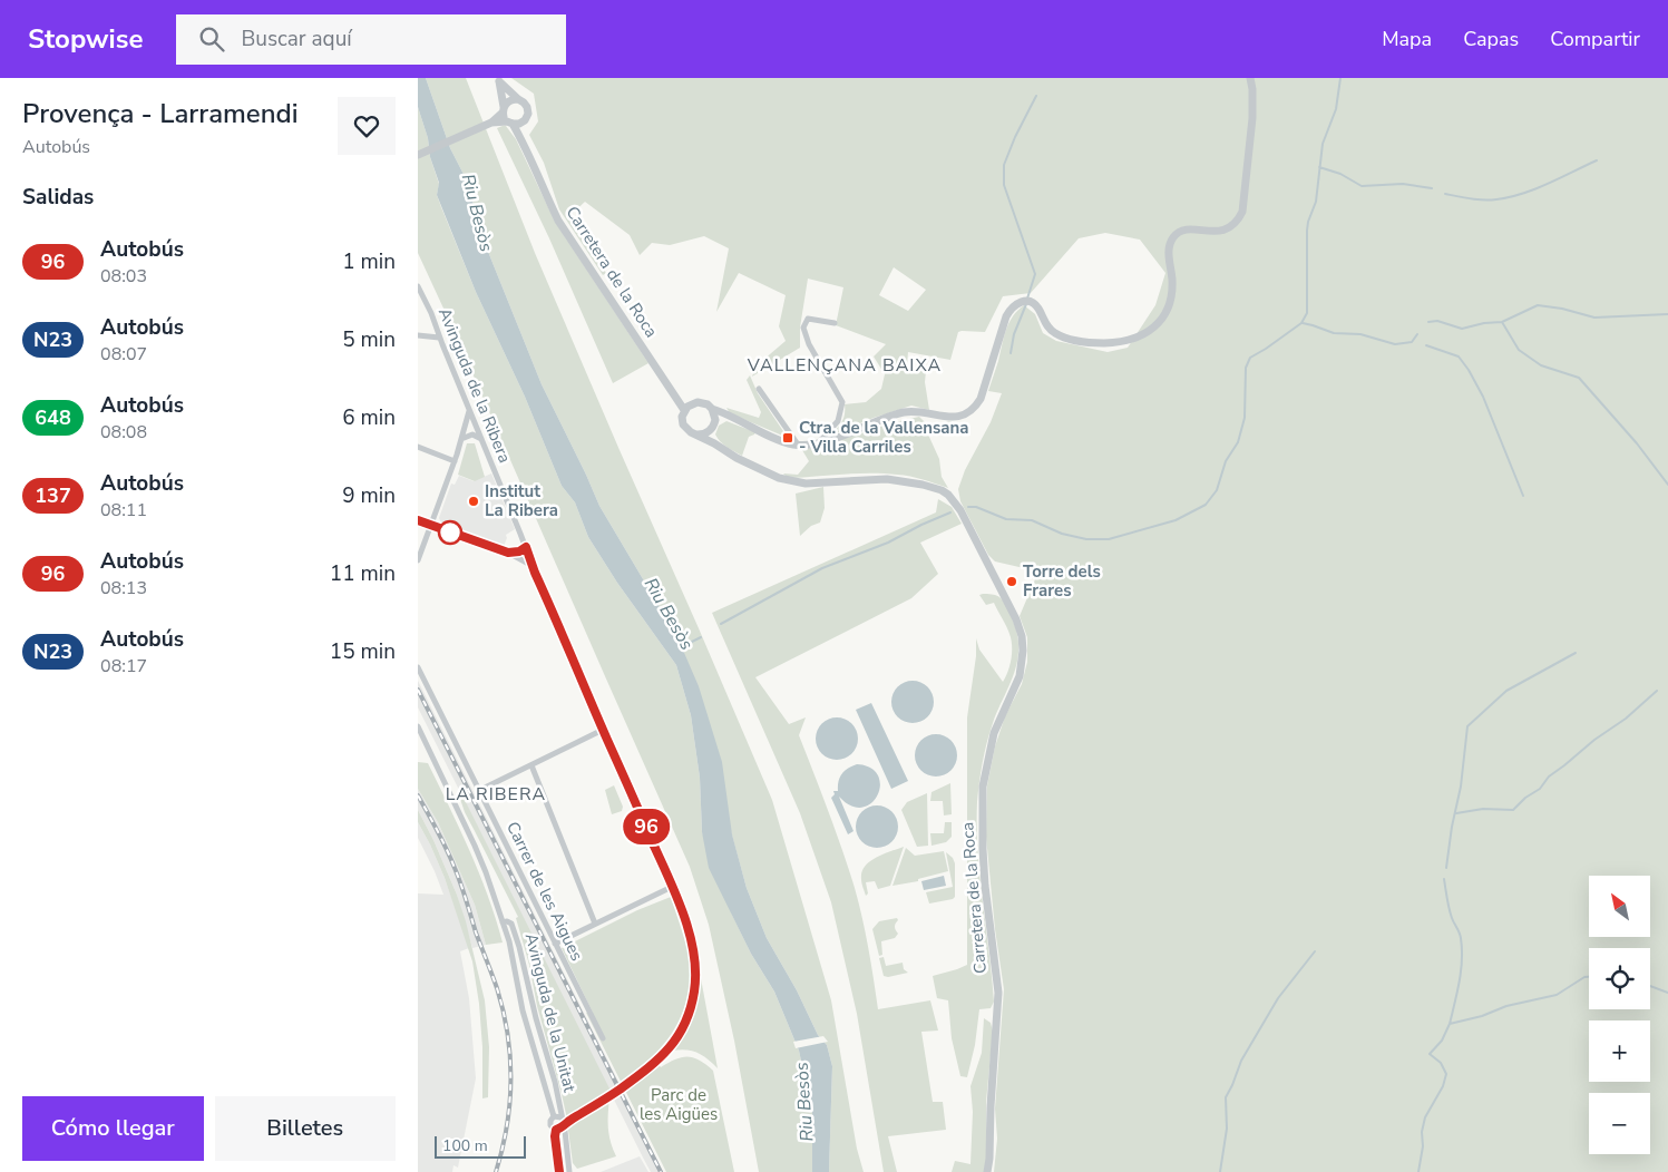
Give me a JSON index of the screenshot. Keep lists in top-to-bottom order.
{
  "streets": {
    "street": [
      "Carretera de la Roca",
      "Avinguda de la Ribera",
      "Carrer de les Aigues",
      "Avinguda de la Unitat"
    ]
  },
  "crossings": [
    ["Avinguda de la Ribera", "Avinguda de la Unitat"]
  ],
  "districts": ["VALLENÇANA BAIXA", "LA RIBERA"],
  "water": ["Riu Besòs"],
  "parks": ["Parc de les Aigües"],
  "places": {
    "transit": ["Ctra. de la Vallensana - Villa Carriles"],
    "other": ["Institut La Ribera", "Torre dels Frares"]
  },
  "lines": ["bus line 96"],
  "scale_bar": "100 m",
  "north": "top left",
  "page": {
    "header": "Stopwise",
    "search": "Buscar aquí",
    "nav": ["Mapa", "Capas", "Compartir"],
    "heading": [
      ["Provença - Larramendi", "Autobús"],
      "Salidas"
    ],
    "on_map": "96",
    "list": [
      {
        "mark": "96",
        "name": "Autobús",
        "note": "08:03",
        "value": "1 min"
      },
      {
        "mark": "N23",
        "name": "Autobús",
        "note": "08:07",
        "value": "5 min"
      },
      {
        "mark": "648",
        "name": "Autobús",
        "note": "08:08",
        "value": "6 min"
      },
      {
        "mark": "137",
        "name": "Autobús",
        "note": "08:11",
        "value": "9 min"
      },
      {
        "mark": "96",
        "name": "Autobús",
        "note": "08:13",
        "value": "11 min"
      },
      {
        "mark": "N23",
        "name": "Autobús",
        "note": "08:17",
        "value": "15 min"
      }
    ],
    "map_buttons": ["+", "−"],
    "buttons": ["Cómo llegar", "Billetes"],
    "scale": "100 m"
  }
}
